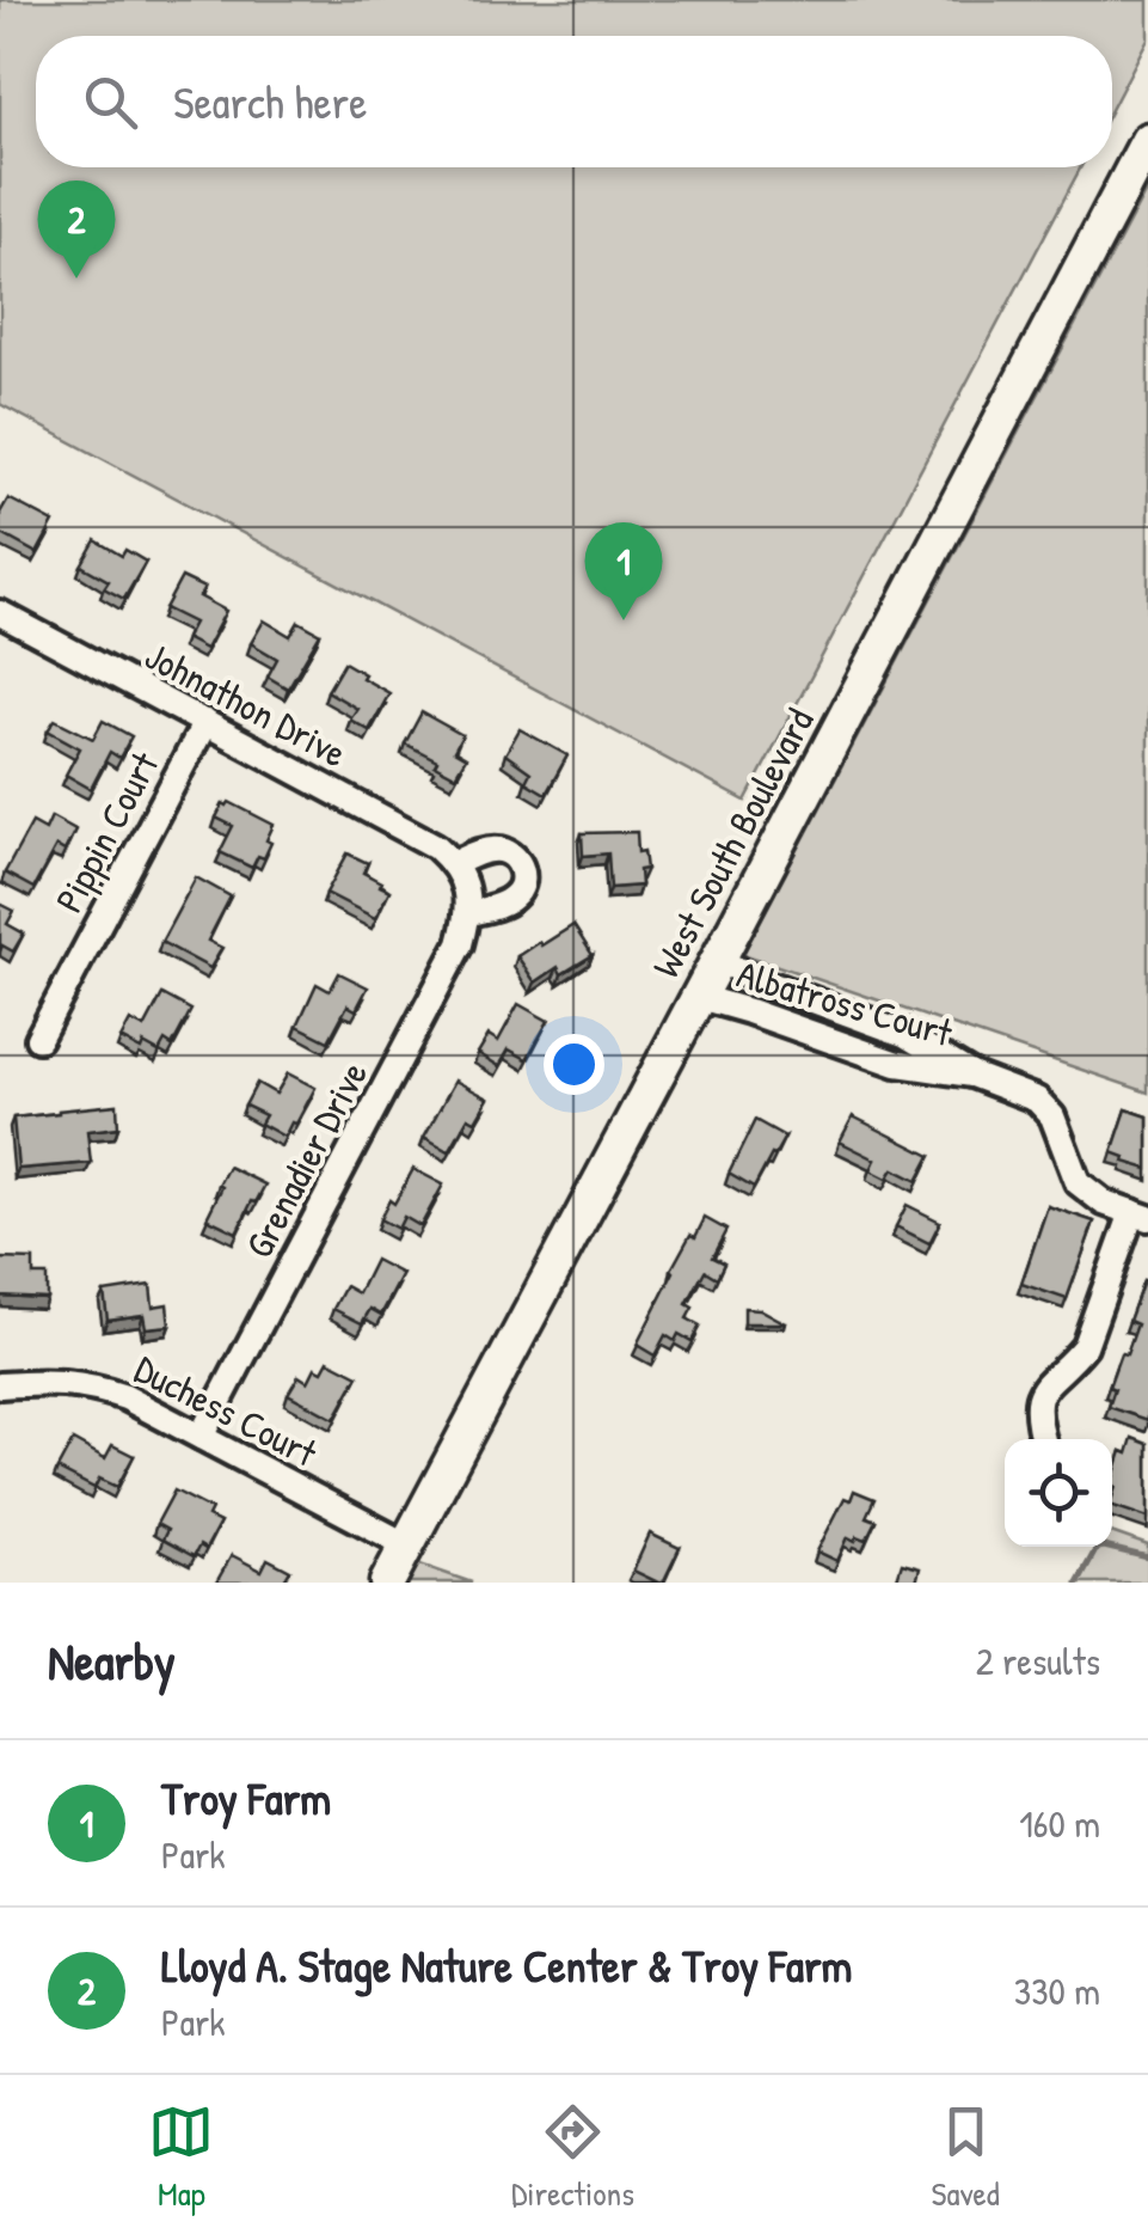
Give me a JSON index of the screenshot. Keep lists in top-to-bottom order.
{
  "streets": {
    "main road": ["West South Boulevard"],
    "street": [
      "Johnathon Drive",
      "Pippin Court",
      "Albatross Court",
      "Grenadier Drive",
      "Duchess Court"
    ]
  },
  "crossings": [
    ["Johnathon Drive", "Pippin Court"],
    ["Johnathon Drive", "Grenadier Drive"],
    ["West South Boulevard", "Albatross Court"],
    ["West South Boulevard", "Duchess Court"],
    ["Grenadier Drive", "Duchess Court"]
  ],
  "page": {
    "search": "Search here",
    "pins": ["2", "1"],
    "heading": ["Nearby", "2 results"],
    "list": [
      {
        "mark": "1",
        "name": "Troy Farm",
        "note": "Park",
        "value": "160 m"
      },
      {
        "mark": "2",
        "name": "Lloyd A. Stage Nature Center & Troy Farm",
        "note": "Park",
        "value": "330 m"
      }
    ],
    "nav": ["Map", "Directions", "Saved"]
  }
}
